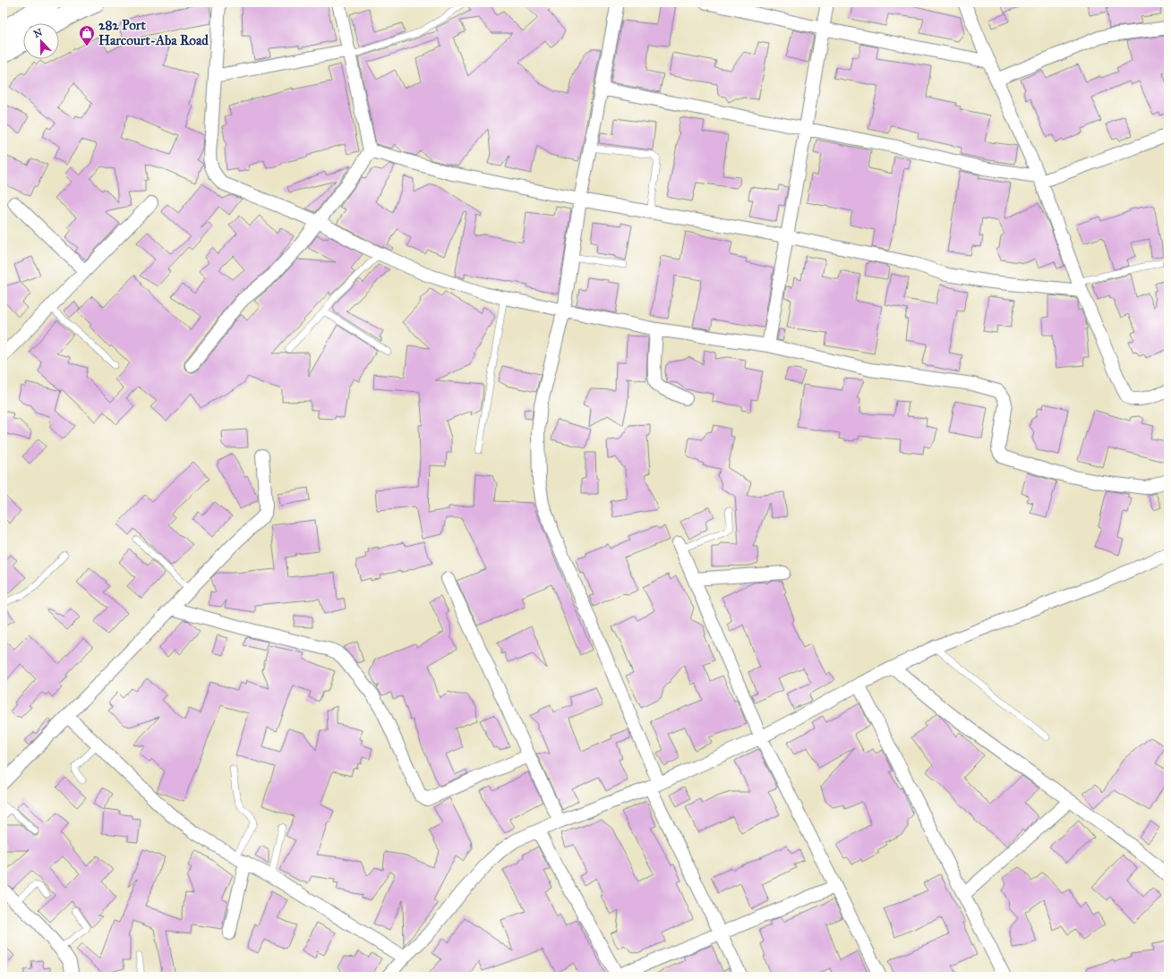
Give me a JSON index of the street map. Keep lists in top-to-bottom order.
{
  "places": {
    "shop": ["282 Port Harcourt-Aba Road"]
  },
  "north": "top"
}
